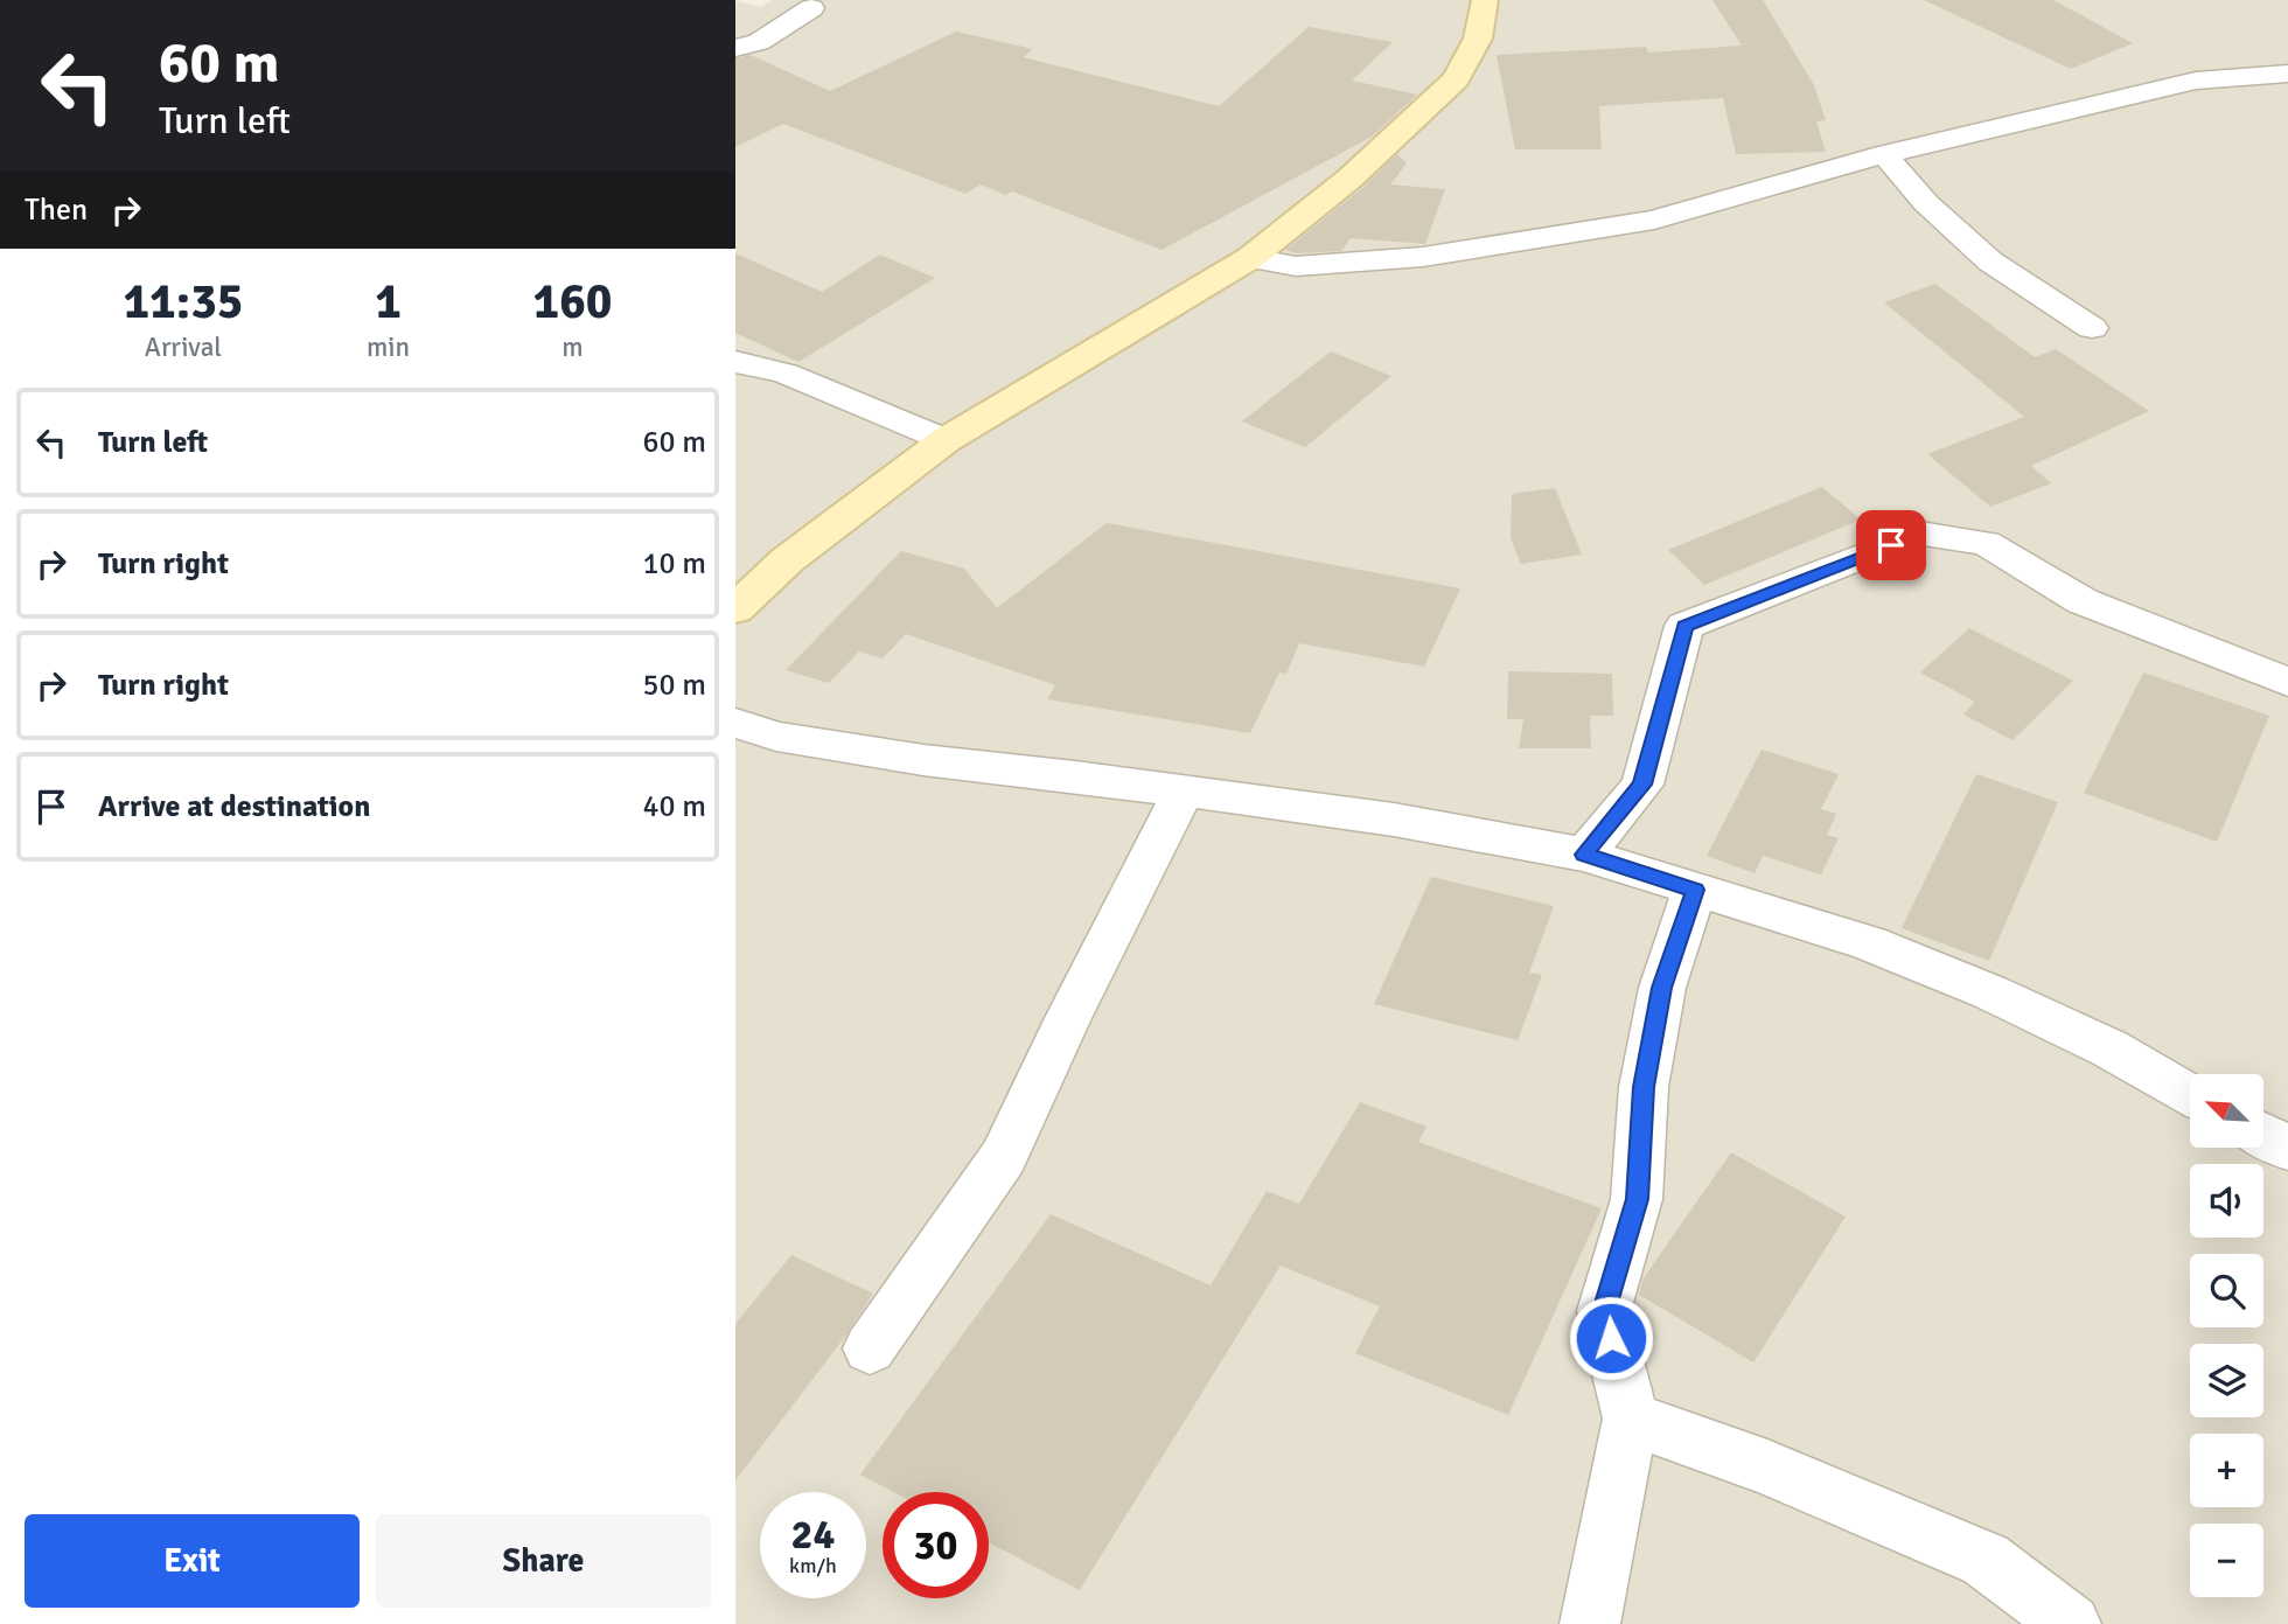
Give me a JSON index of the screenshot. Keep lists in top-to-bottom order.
{
  "north": "top left",
  "page": {
    "turn": ["60 m", "Turn left"],
    "then": "Then",
    "eta": [
      "11:35",
      "Arrival",
      "1",
      "min",
      "160",
      "m"
    ],
    "list": [
      {
        "name": "Turn left",
        "value": "60 m"
      },
      {
        "name": "Turn right",
        "value": "10 m"
      },
      {
        "name": "Turn right",
        "value": "50 m"
      },
      {
        "name": "Arrive at destination",
        "value": "40 m"
      }
    ],
    "map_buttons": ["+", "−"],
    "speed": "24 km/h",
    "limit": "30",
    "buttons": ["Exit", "Share"]
  }
}
